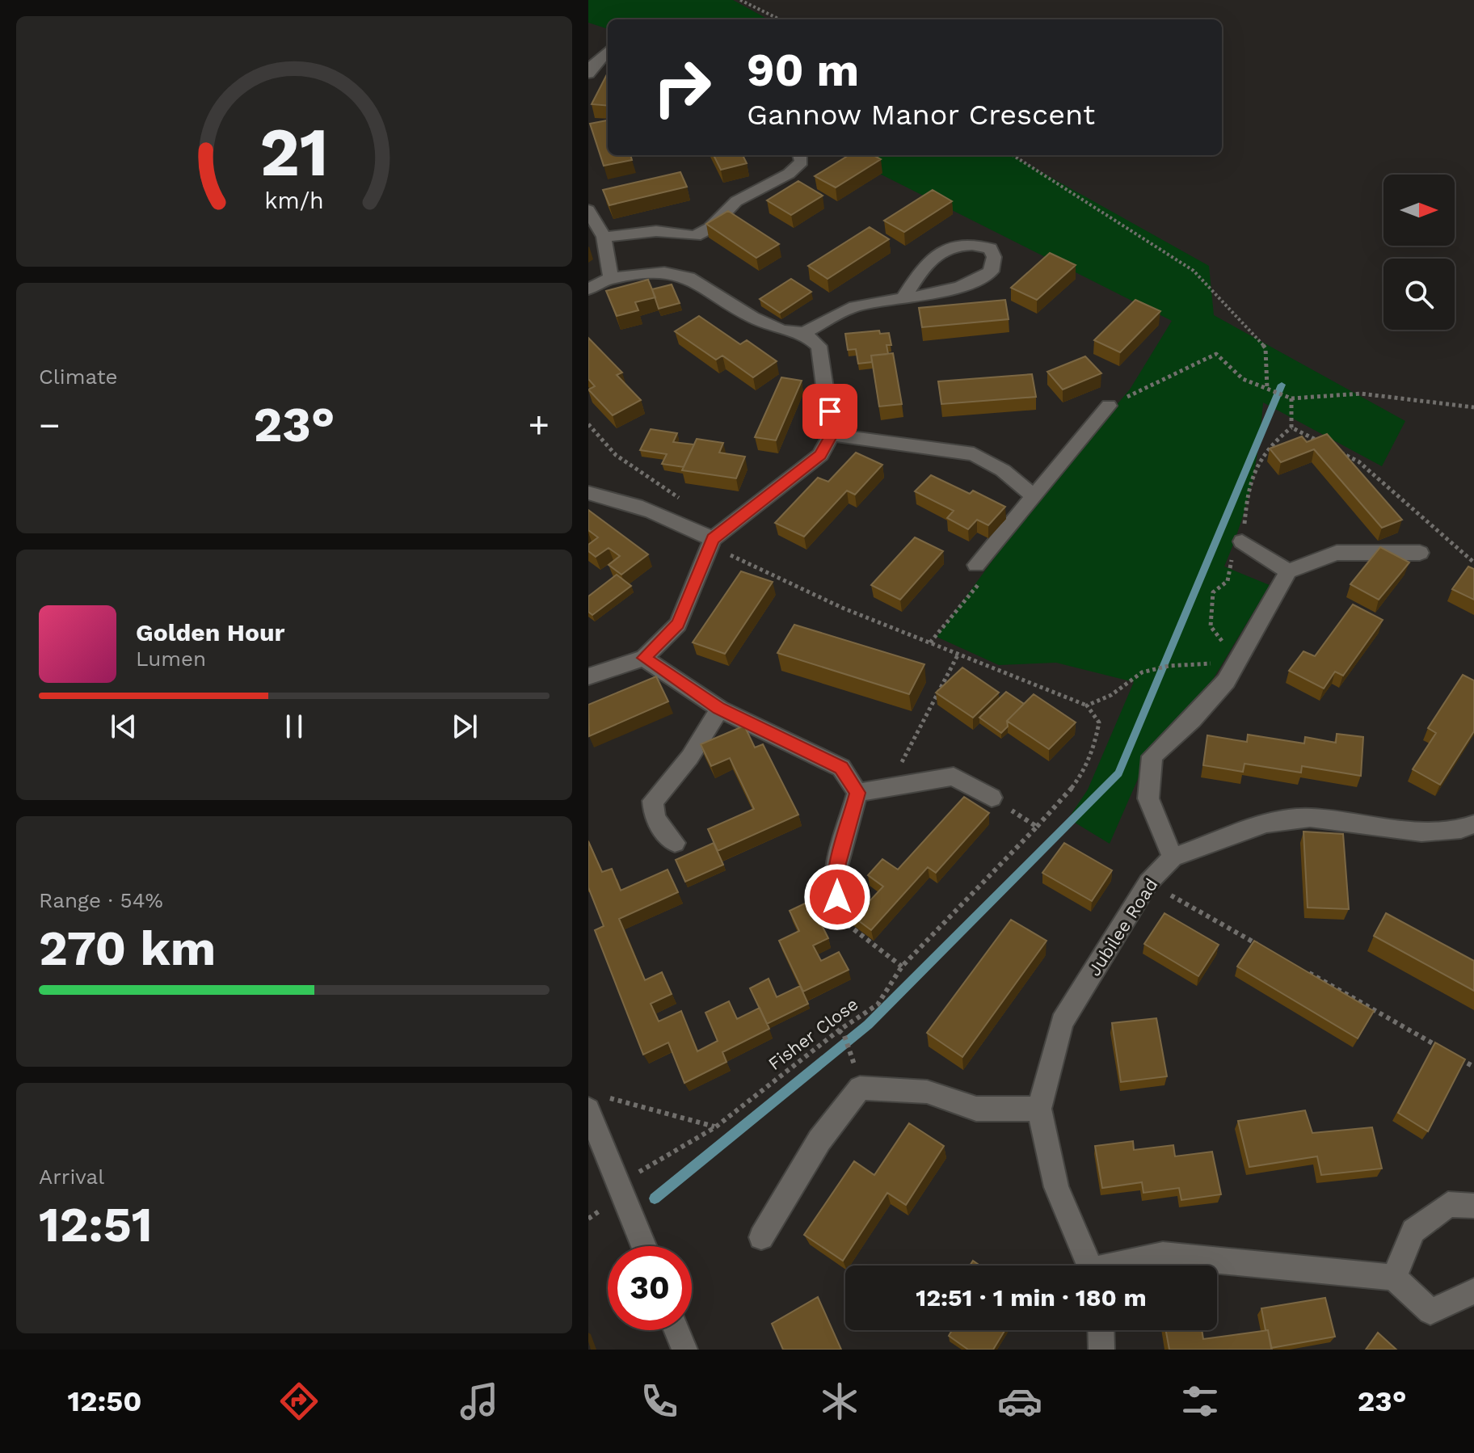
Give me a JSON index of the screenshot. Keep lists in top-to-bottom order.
{
  "streets": {
    "street": ["Jubilee Road"],
    "path": ["Fisher Close"]
  },
  "north": "right",
  "page": {
    "turn": ["90 m", "Gannow Manor Crescent"],
    "tile": [
      "Climate",
      ["Range · 54%", "270 km"],
      ["Arrival", "12:51"]
    ],
    "heat": ["−", "23°", "+"],
    "song": ["Golden Hour", "Lumen"],
    "limit": "30",
    "trip": "12:51 · 1 min · 180 m",
    "tabs": ["12:50", "23°"],
    "gauge": ["21", "km/h"]
  }
}
